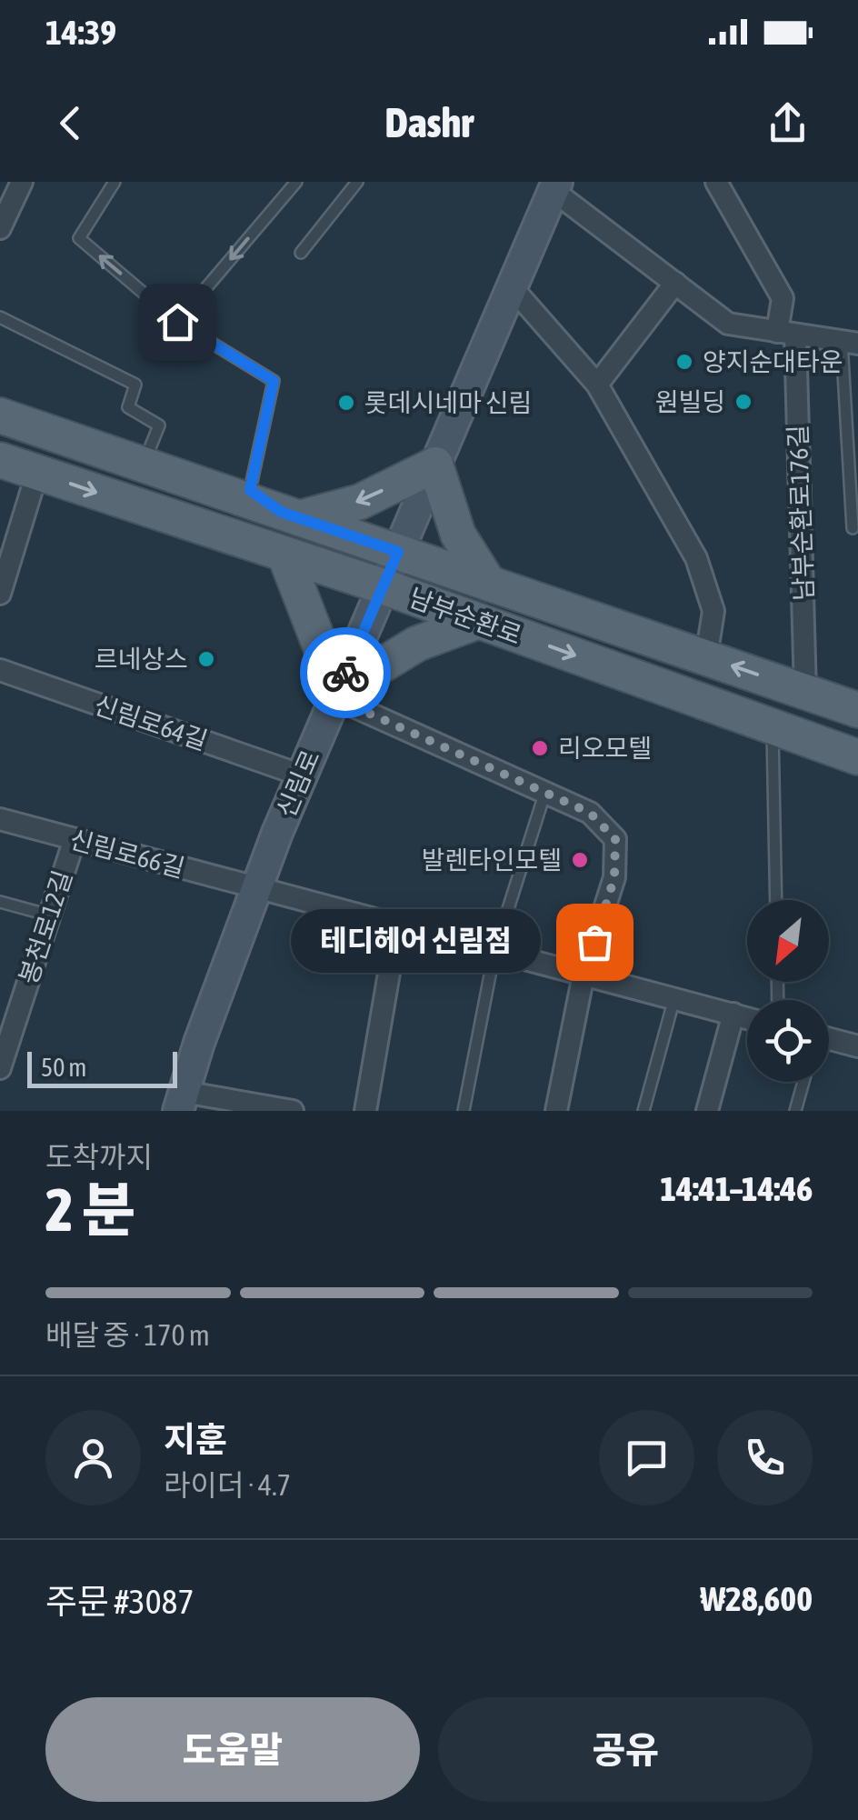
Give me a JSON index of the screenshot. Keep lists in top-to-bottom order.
{
  "streets": {
    "main road": ["남부순환로", "신림로"],
    "street": [
      "남부순환로176길",
      "신림로64길",
      "신림로66길",
      "봉천로12길"
    ]
  },
  "crossings": [
    ["남부순환로176길", "남부순환로"],
    ["남부순환로", "신림로"],
    ["신림로64길", "신림로"],
    ["신림로", "신림로66길"],
    ["신림로66길", "봉천로12길"]
  ],
  "places": [
    "양지순대타운",
    "원빌딩",
    "롯데시네마 신림",
    "르네상스",
    "리오모텔",
    "발렌타인모텔",
    "테디헤어 신림점"
  ],
  "scale_bar": "50 m",
  "north": "bottom left",
  "page": {
    "status": "14:39",
    "header": "Dashr",
    "bubble": "테디헤어 신림점",
    "scale": "50 m",
    "heading": ["2 분", "도착까지", "14:41–14:46"],
    "panel": [
      "지훈",
      "라이더 · 4.7",
      "주문 #3087",
      "₩28,600"
    ],
    "bar": "배달 중 · 170 m",
    "buttons": ["도움말", "공유"]
  }
}
